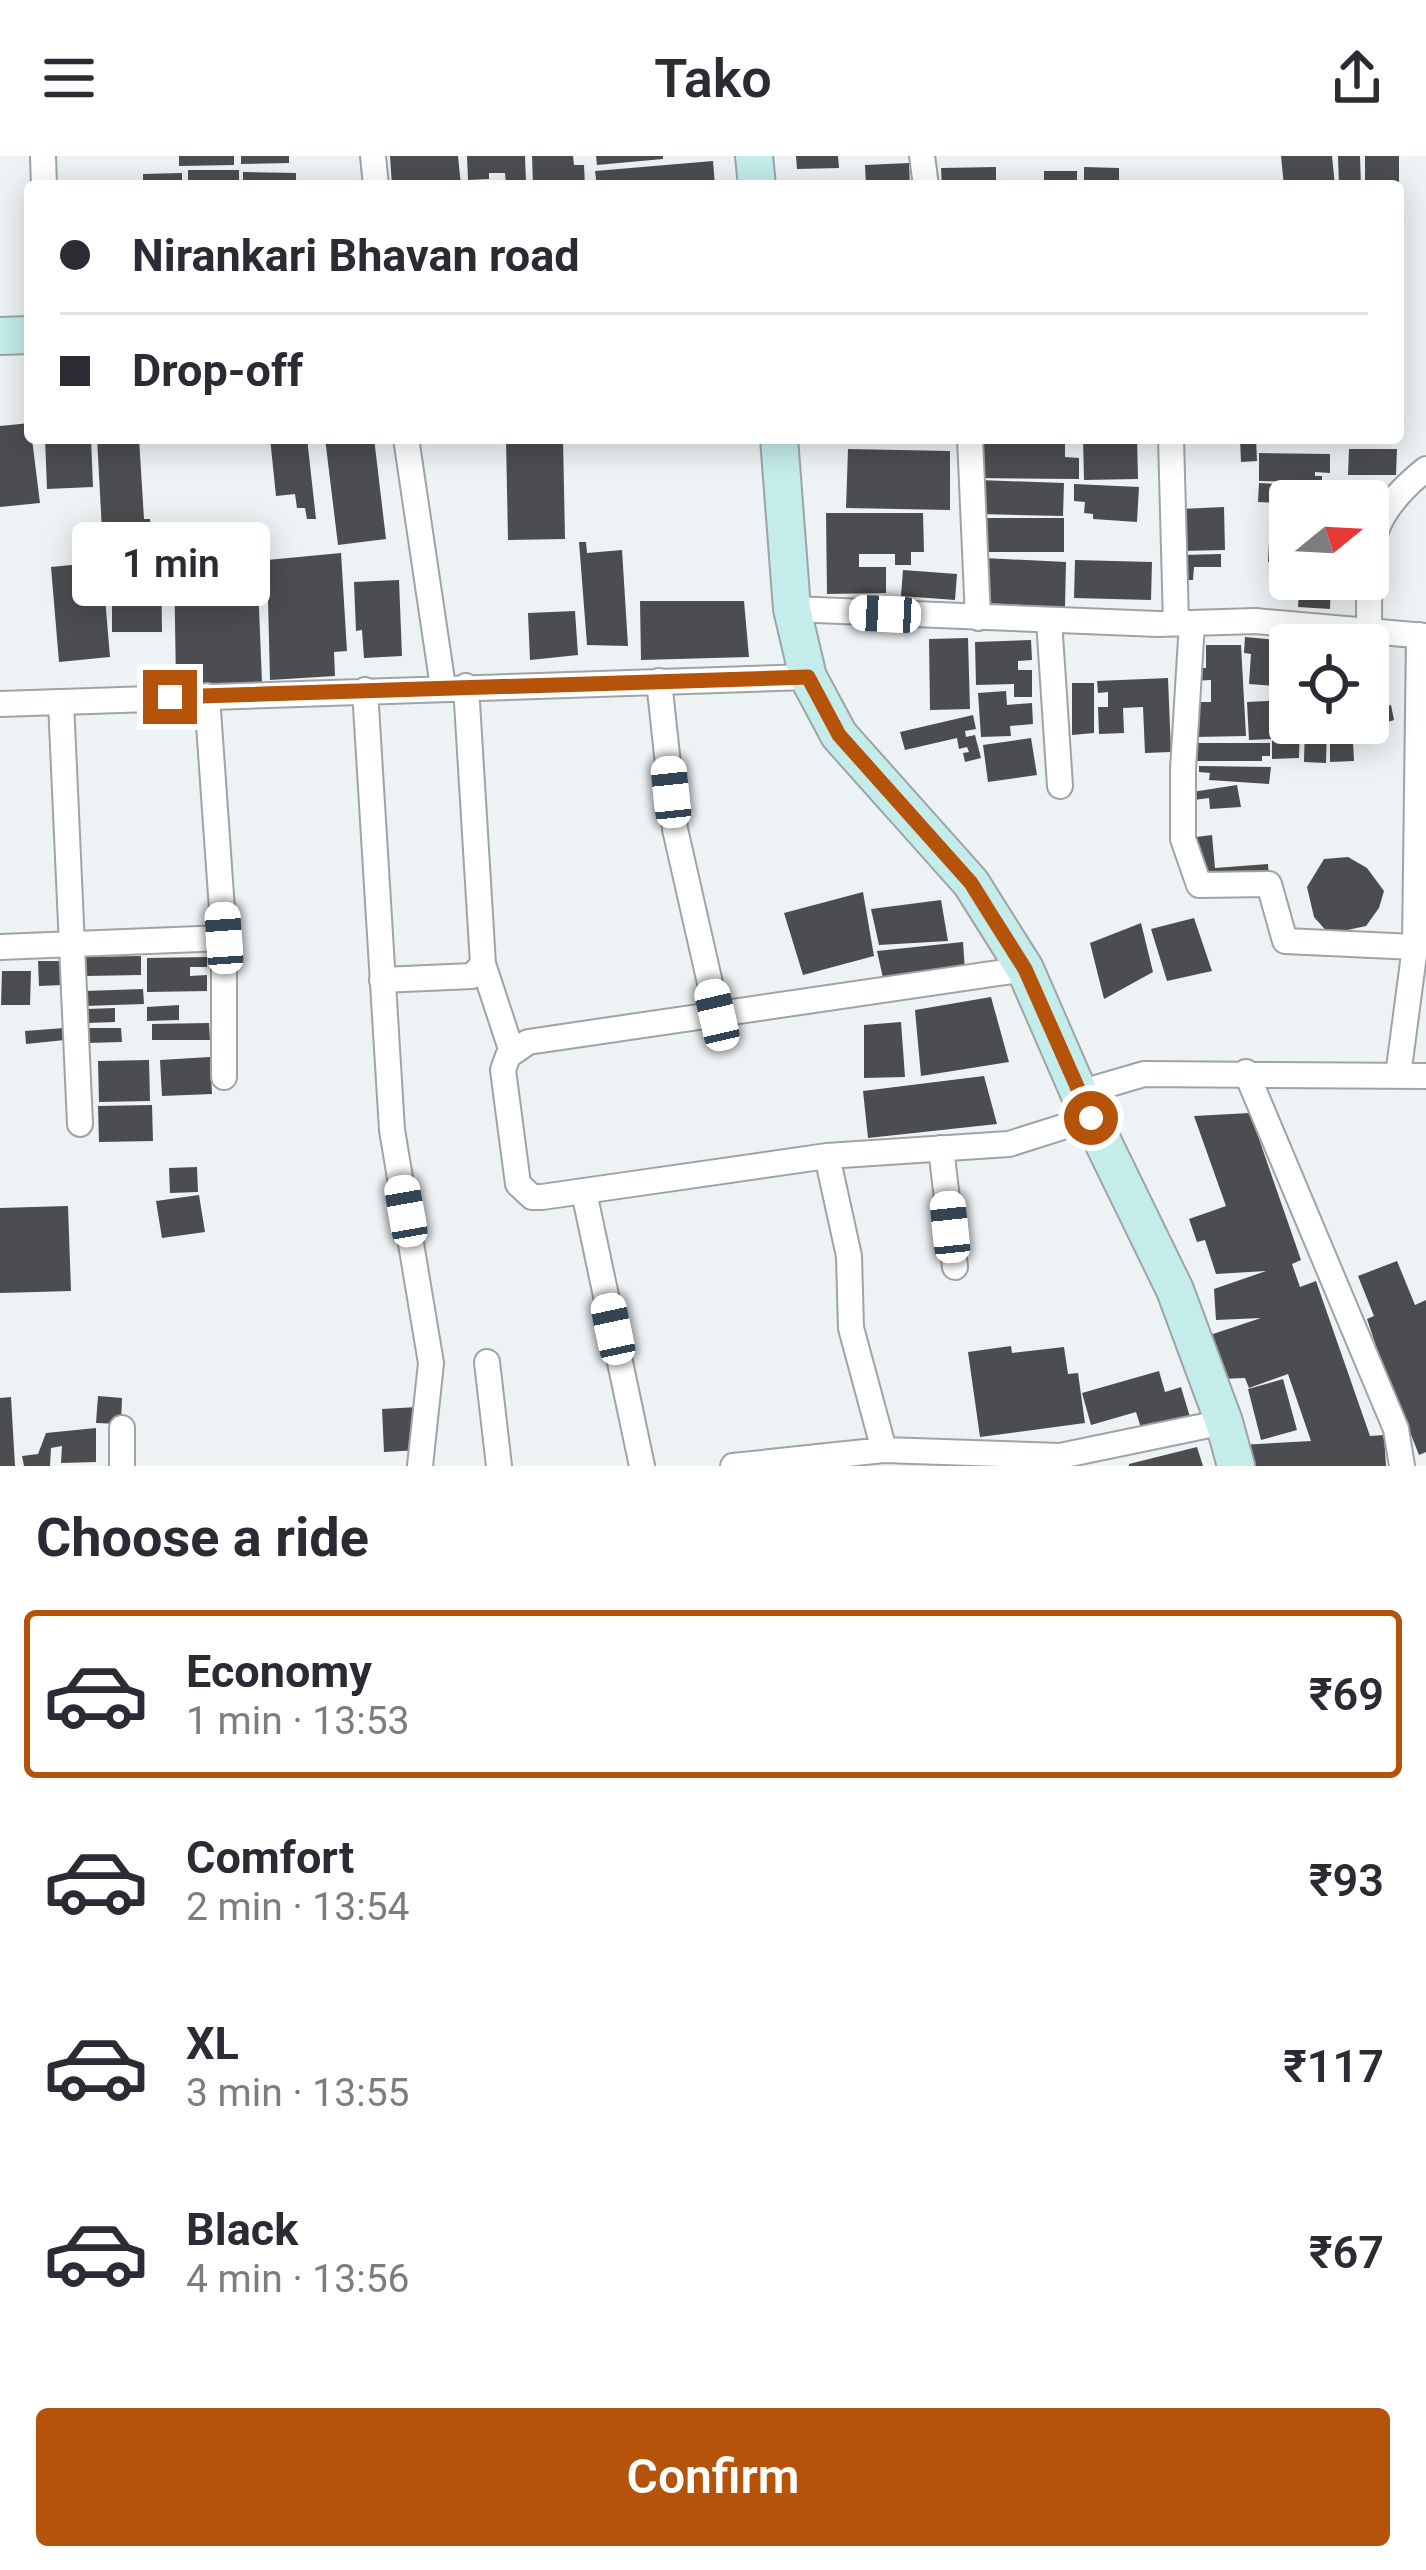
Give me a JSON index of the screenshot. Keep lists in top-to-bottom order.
{
  "north": "right",
  "page": {
    "header": "Tako",
    "banner": ["Nirankari Bhavan road", "Drop-off"],
    "bubble": "1 min",
    "heading": "Choose a ride",
    "list": [
      {
        "name": "Economy",
        "note": "1 min · 13:53",
        "value": "₹69"
      },
      {
        "name": "Comfort",
        "note": "2 min · 13:54",
        "value": "₹93"
      },
      {
        "name": "XL",
        "note": "3 min · 13:55",
        "value": "₹117"
      },
      {
        "name": "Black",
        "note": "4 min · 13:56",
        "value": "₹67"
      }
    ],
    "buttons": "Confirm"
  }
}
